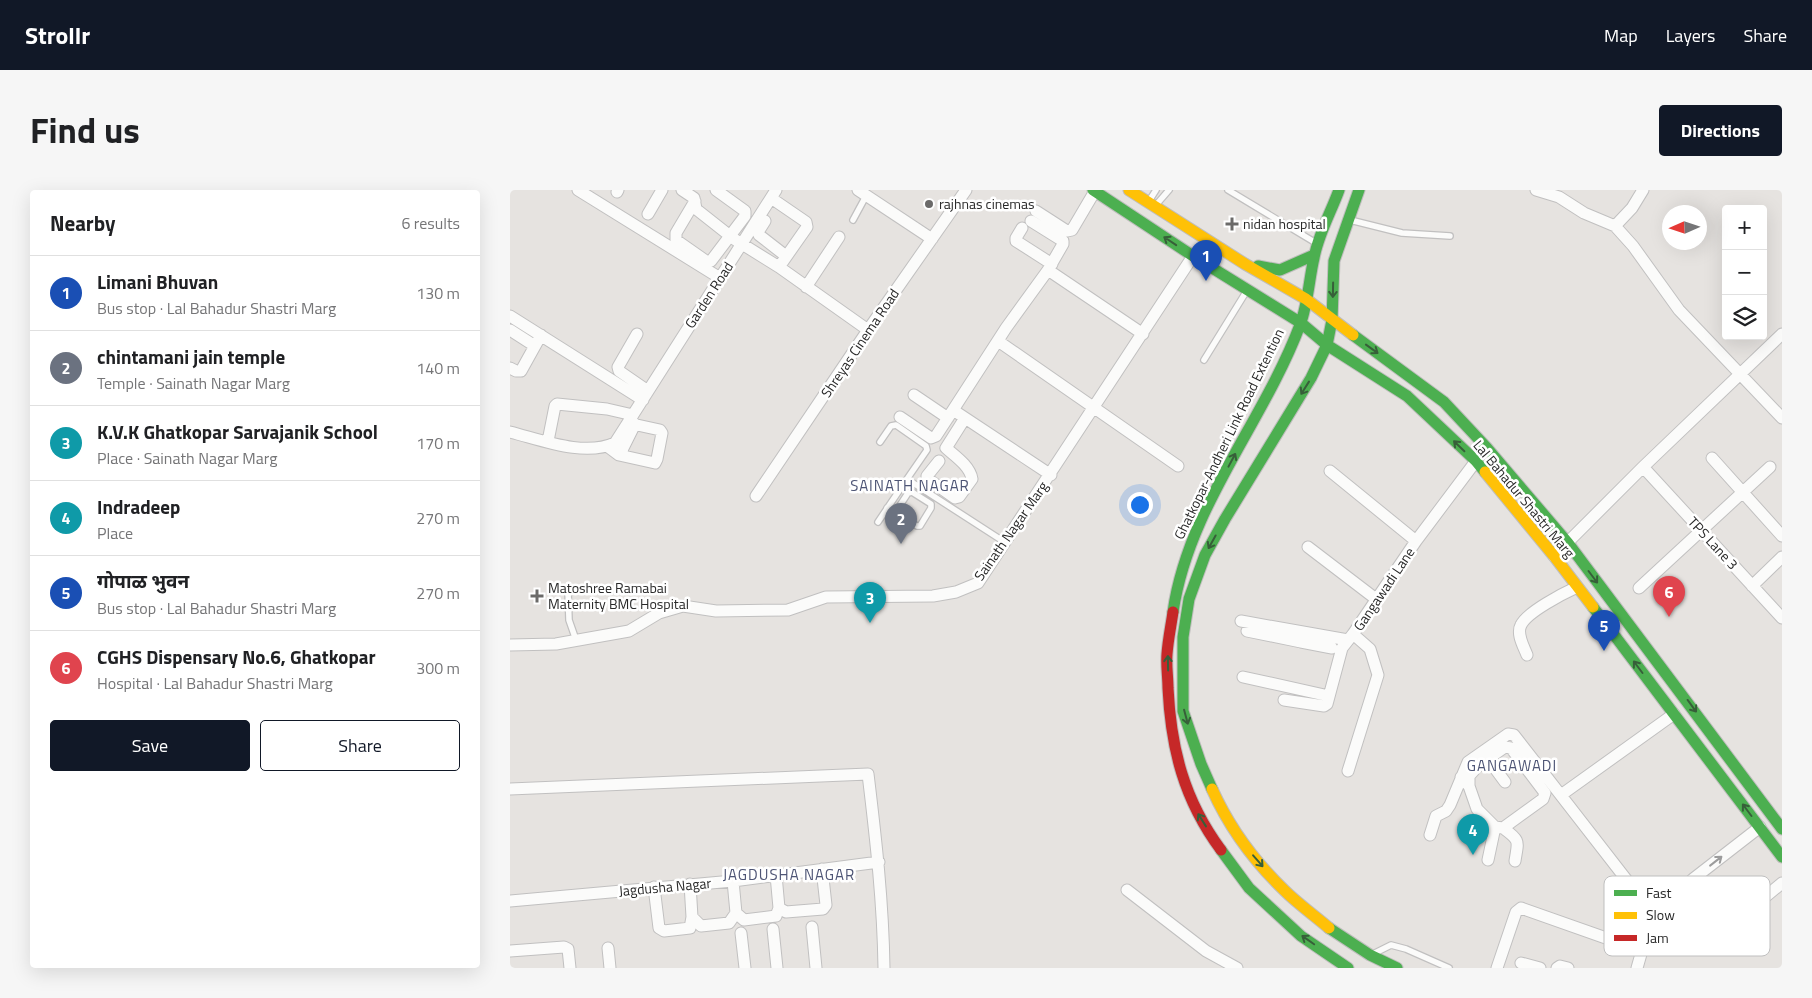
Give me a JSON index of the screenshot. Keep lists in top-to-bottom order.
{
  "streets": {
    "main road": ["Ghatkopar-Andheri Link Road Extention", "Lal Bahadur Shastri Marg"],
    "street": [
      "Garden Road",
      "Shreyas Cinema Road",
      "Sainath Nagar Marg",
      "TPS Lane 3",
      "Gangawadi Lane",
      "Jagdusha Nagar"
    ]
  },
  "crossings": [
    ["Ghatkopar-Andheri Link Road Extention", "Lal Bahadur Shastri Marg"],
    ["Lal Bahadur Shastri Marg", "Sainath Nagar Marg"],
    ["Lal Bahadur Shastri Marg", "Gangawadi Lane"]
  ],
  "one_way": ["Ghatkopar-Andheri Link Road Extention"],
  "districts": ["SAINATH NAGAR", "GANGAWADI", "JAGDUSHA NAGAR"],
  "places": {
    "other": ["rajhnas cinemas"],
    "health": ["nidan hospital", "Matoshree Ramabai Maternity BMC Hospital"]
  },
  "legend": ["Fast", "Slow", "Jam"],
  "north": "left",
  "page": {
    "header": "Strollr",
    "nav": ["Map", "Layers", "Share"],
    "title": "Find us",
    "buttons": [
      "Directions",
      ["Save", "Share"]
    ],
    "heading": ["Nearby", "6 results"],
    "map_buttons": ["+", "−"],
    "pins": [
      "1",
      "2",
      "6",
      "3",
      "5",
      "4"
    ],
    "list": [
      {
        "mark": "1",
        "name": "Limani Bhuvan",
        "note": "Bus stop · Lal Bahadur Shastri Marg",
        "value": "130 m"
      },
      {
        "mark": "2",
        "name": "chintamani jain temple",
        "note": "Temple · Sainath Nagar Marg",
        "value": "140 m"
      },
      {
        "mark": "3",
        "name": "K.V.K Ghatkopar Sarvajanik School",
        "note": "Place · Sainath Nagar Marg",
        "value": "170 m"
      },
      {
        "mark": "4",
        "name": "Indradeep",
        "note": "Place",
        "value": "270 m"
      },
      {
        "mark": "5",
        "name": "गोपाळ भुवन",
        "note": "Bus stop · Lal Bahadur Shastri Marg",
        "value": "270 m"
      },
      {
        "mark": "6",
        "name": "CGHS Dispensary No.6, Ghatkopar",
        "note": "Hospital · Lal Bahadur Shastri Marg",
        "value": "300 m"
      }
    ]
  }
}
